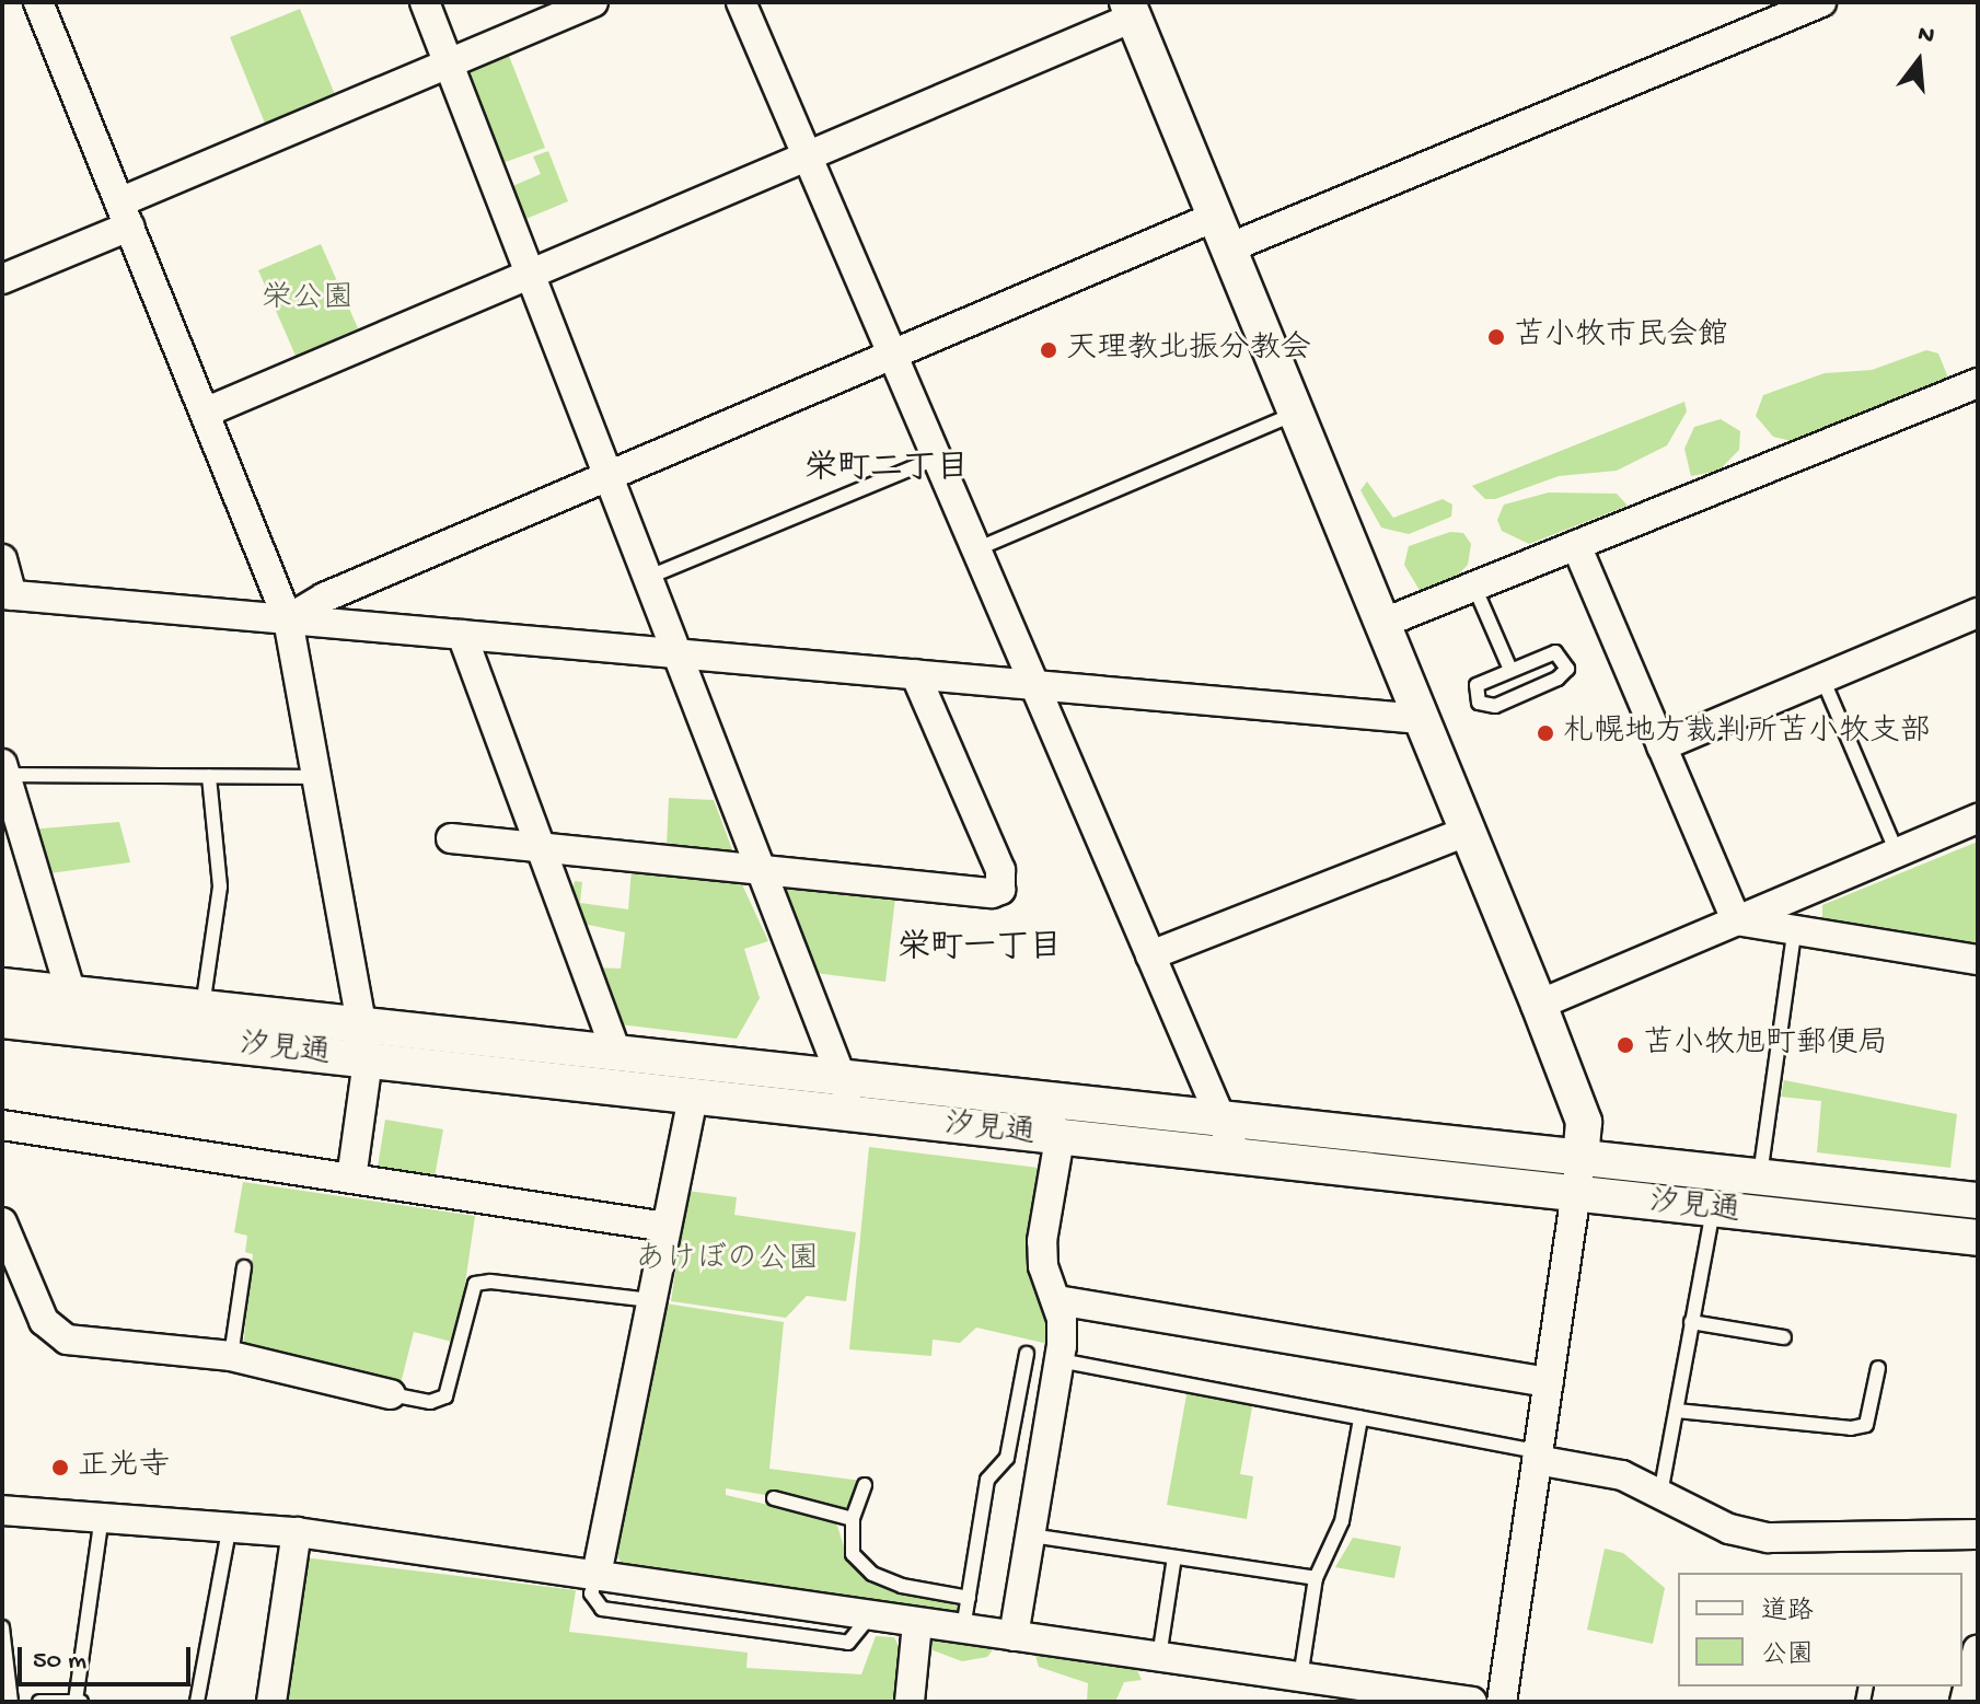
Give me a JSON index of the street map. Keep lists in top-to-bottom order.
{
  "streets": {
    "street": ["汐見通"]
  },
  "districts": ["栄町二丁目", "栄町一丁目"],
  "parks": ["栄公園", "あけぼの公園"],
  "places": [
    "苫小牧市民会館",
    "天理教北振分教会",
    "札幌地方裁判所苫小牧支部",
    "苫小牧旭町郵便局",
    "正光寺"
  ],
  "legend": ["道路", "公園"],
  "scale_bar": "50 m",
  "north": "top"
}
